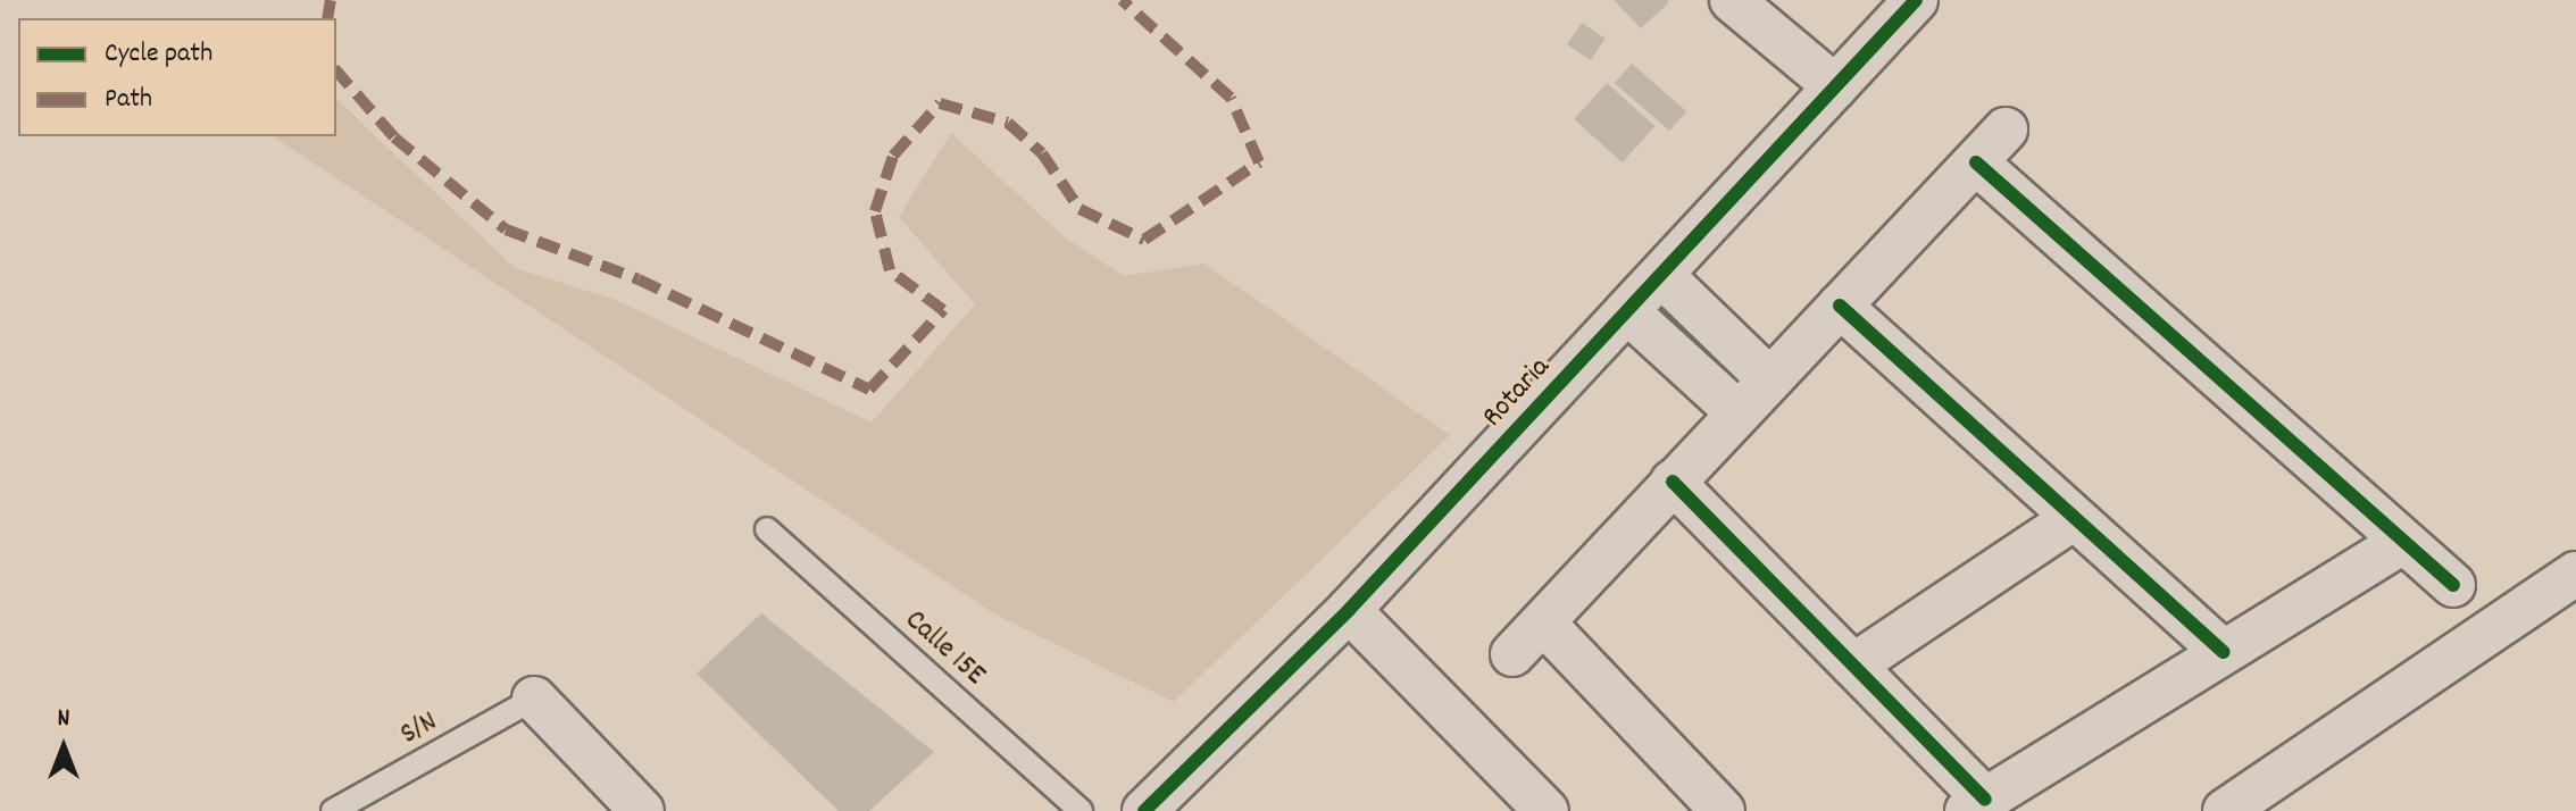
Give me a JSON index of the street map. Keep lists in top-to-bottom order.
{
  "streets": {
    "street": ["Rotaria"],
    "lane": ["Calle 15E", "S/N"]
  },
  "legend": ["Cycle path", "Path"],
  "north": "top"
}
